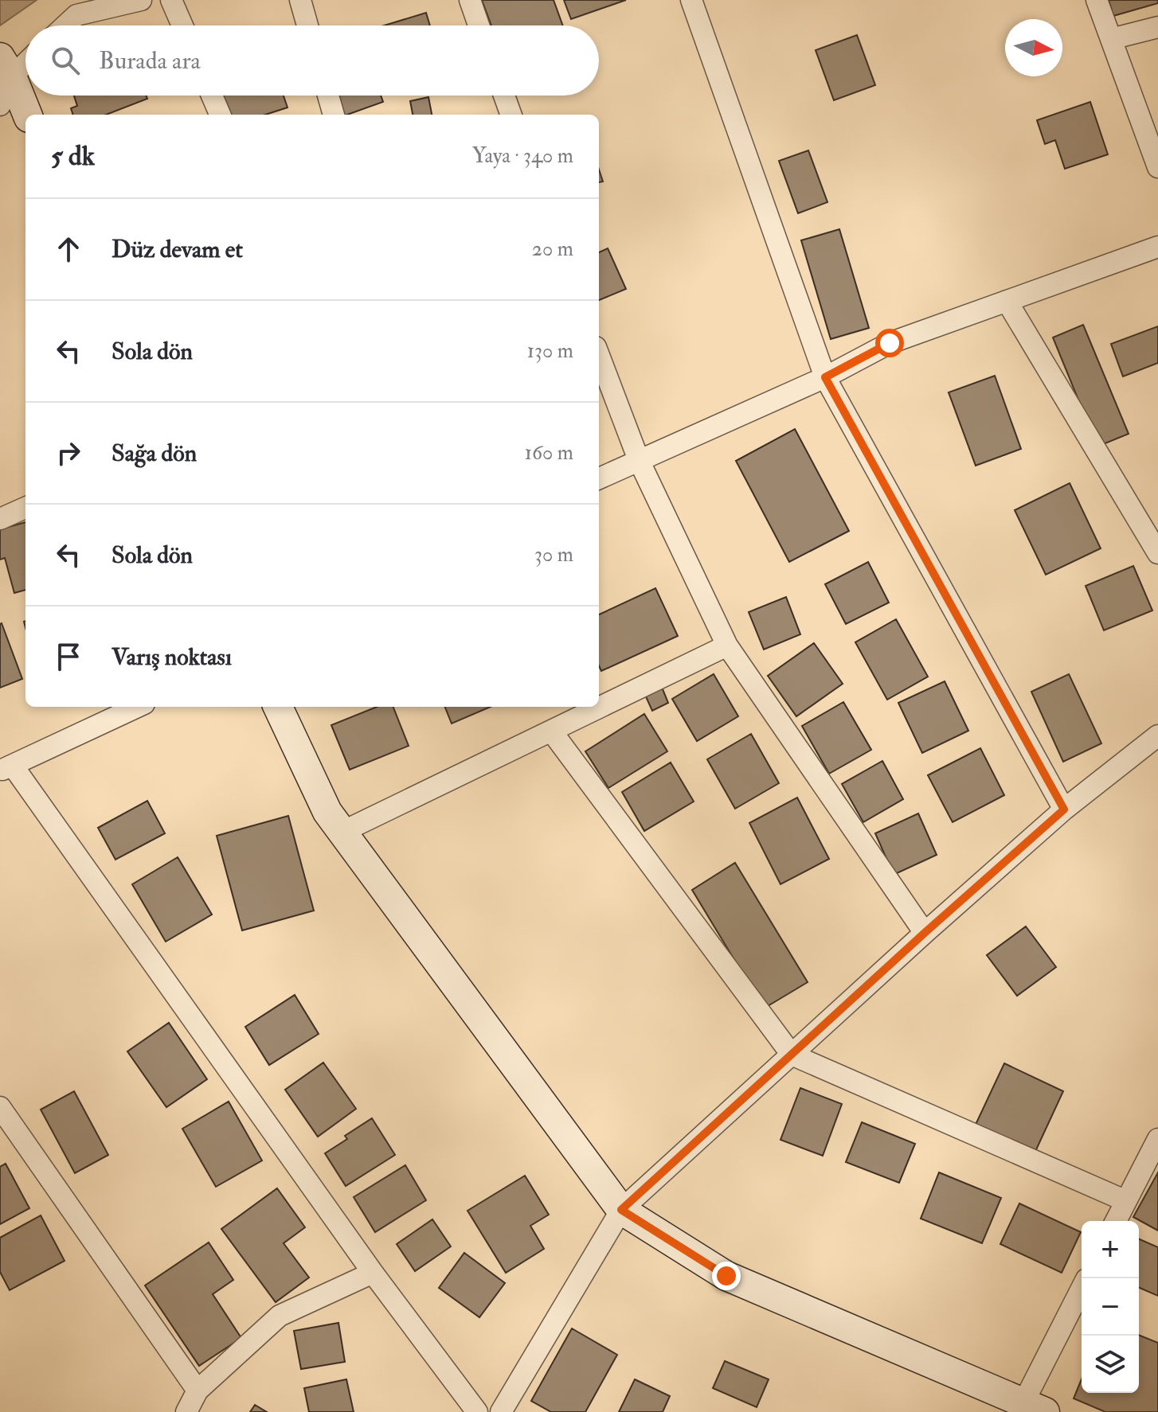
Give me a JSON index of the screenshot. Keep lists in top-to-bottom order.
{
  "north": "right",
  "page": {
    "search": "Burada ara",
    "heading": ["5 dk", "Yaya · 340 m"],
    "list": [
      ["Düz devam et", "20 m"],
      ["Sola dön", "130 m"],
      ["Sağa dön", "160 m"],
      ["Sola dön", "30 m"],
      "Varış noktası"
    ],
    "map_buttons": ["+", "−"]
  }
}
